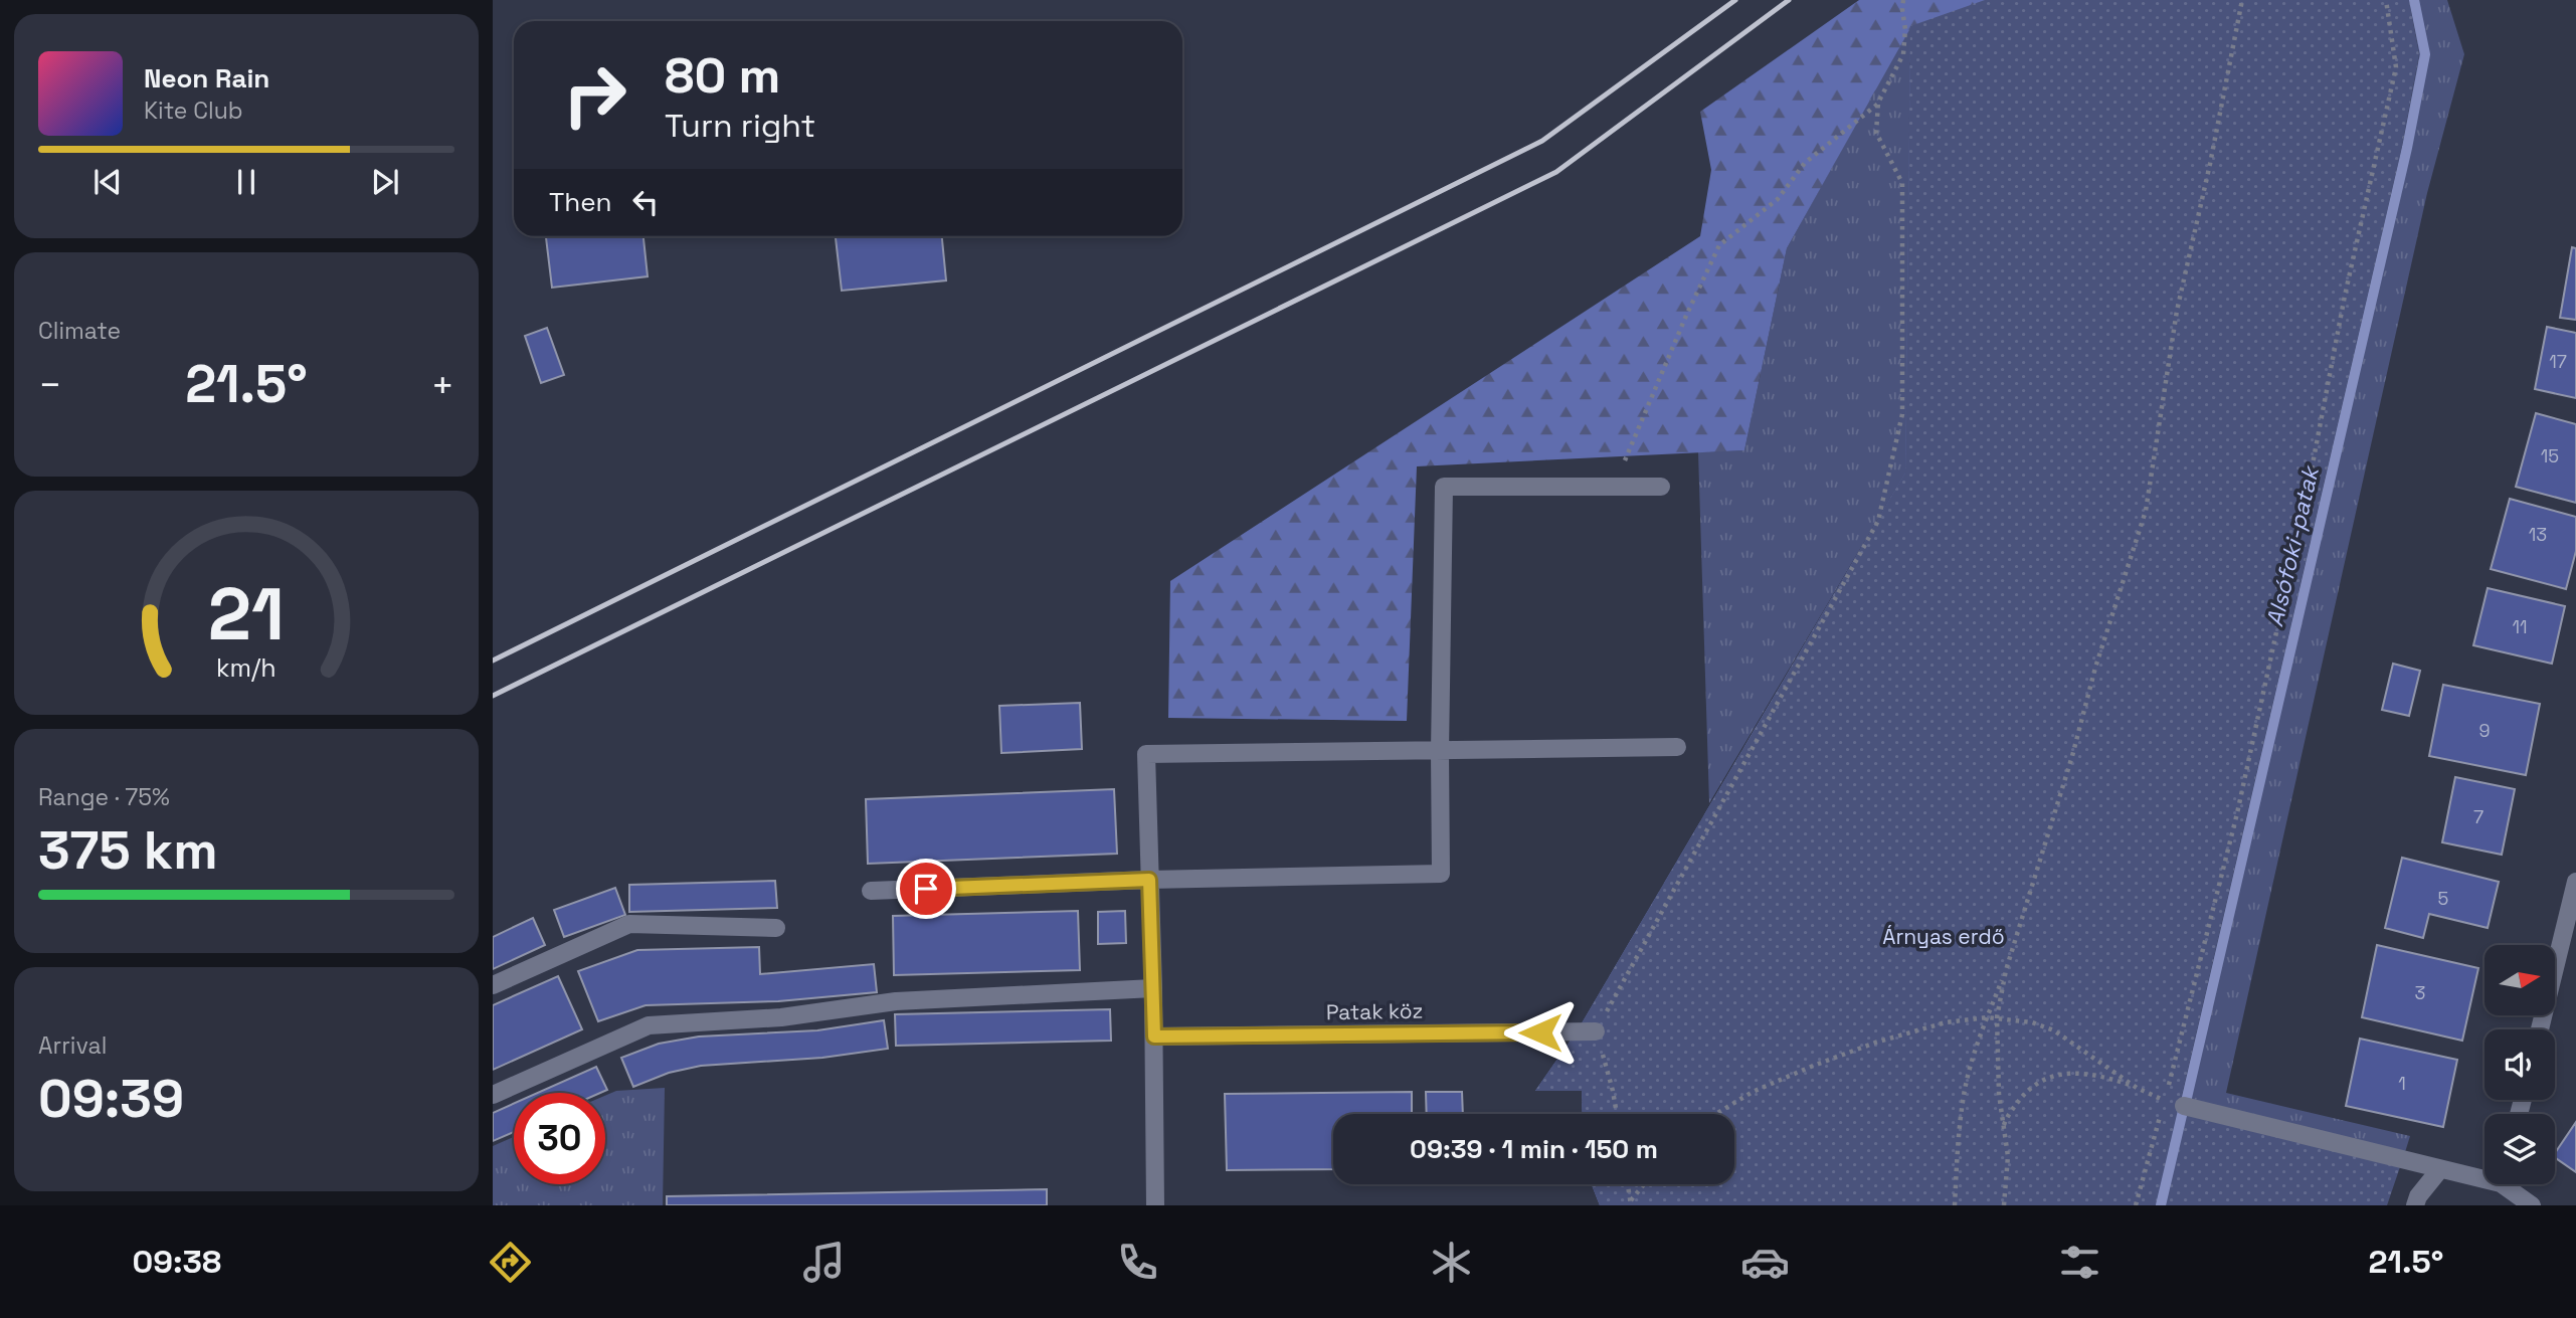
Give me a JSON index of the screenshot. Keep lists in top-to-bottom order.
{
  "streets": {
    "street": ["Patak köz"]
  },
  "water": ["Alsófoki-patak"],
  "parks": ["Árnyas erdő"],
  "house_numbers": [
    "17",
    "15",
    "13",
    "11",
    "9",
    "7",
    "5",
    "3",
    "1"
  ],
  "north": "right",
  "page": {
    "turn": ["80 m", "Turn right"],
    "song": ["Neon Rain", "Kite Club"],
    "then": "Then",
    "tile": [
      "Climate",
      ["Range · 75%", "375 km"],
      ["Arrival", "09:39"]
    ],
    "heat": ["−", "21.5°", "+"],
    "limit": "30",
    "trip": "09:39 · 1 min · 150 m",
    "tabs": ["09:38", "21.5°"],
    "gauge": ["21", "km/h"]
  }
}
